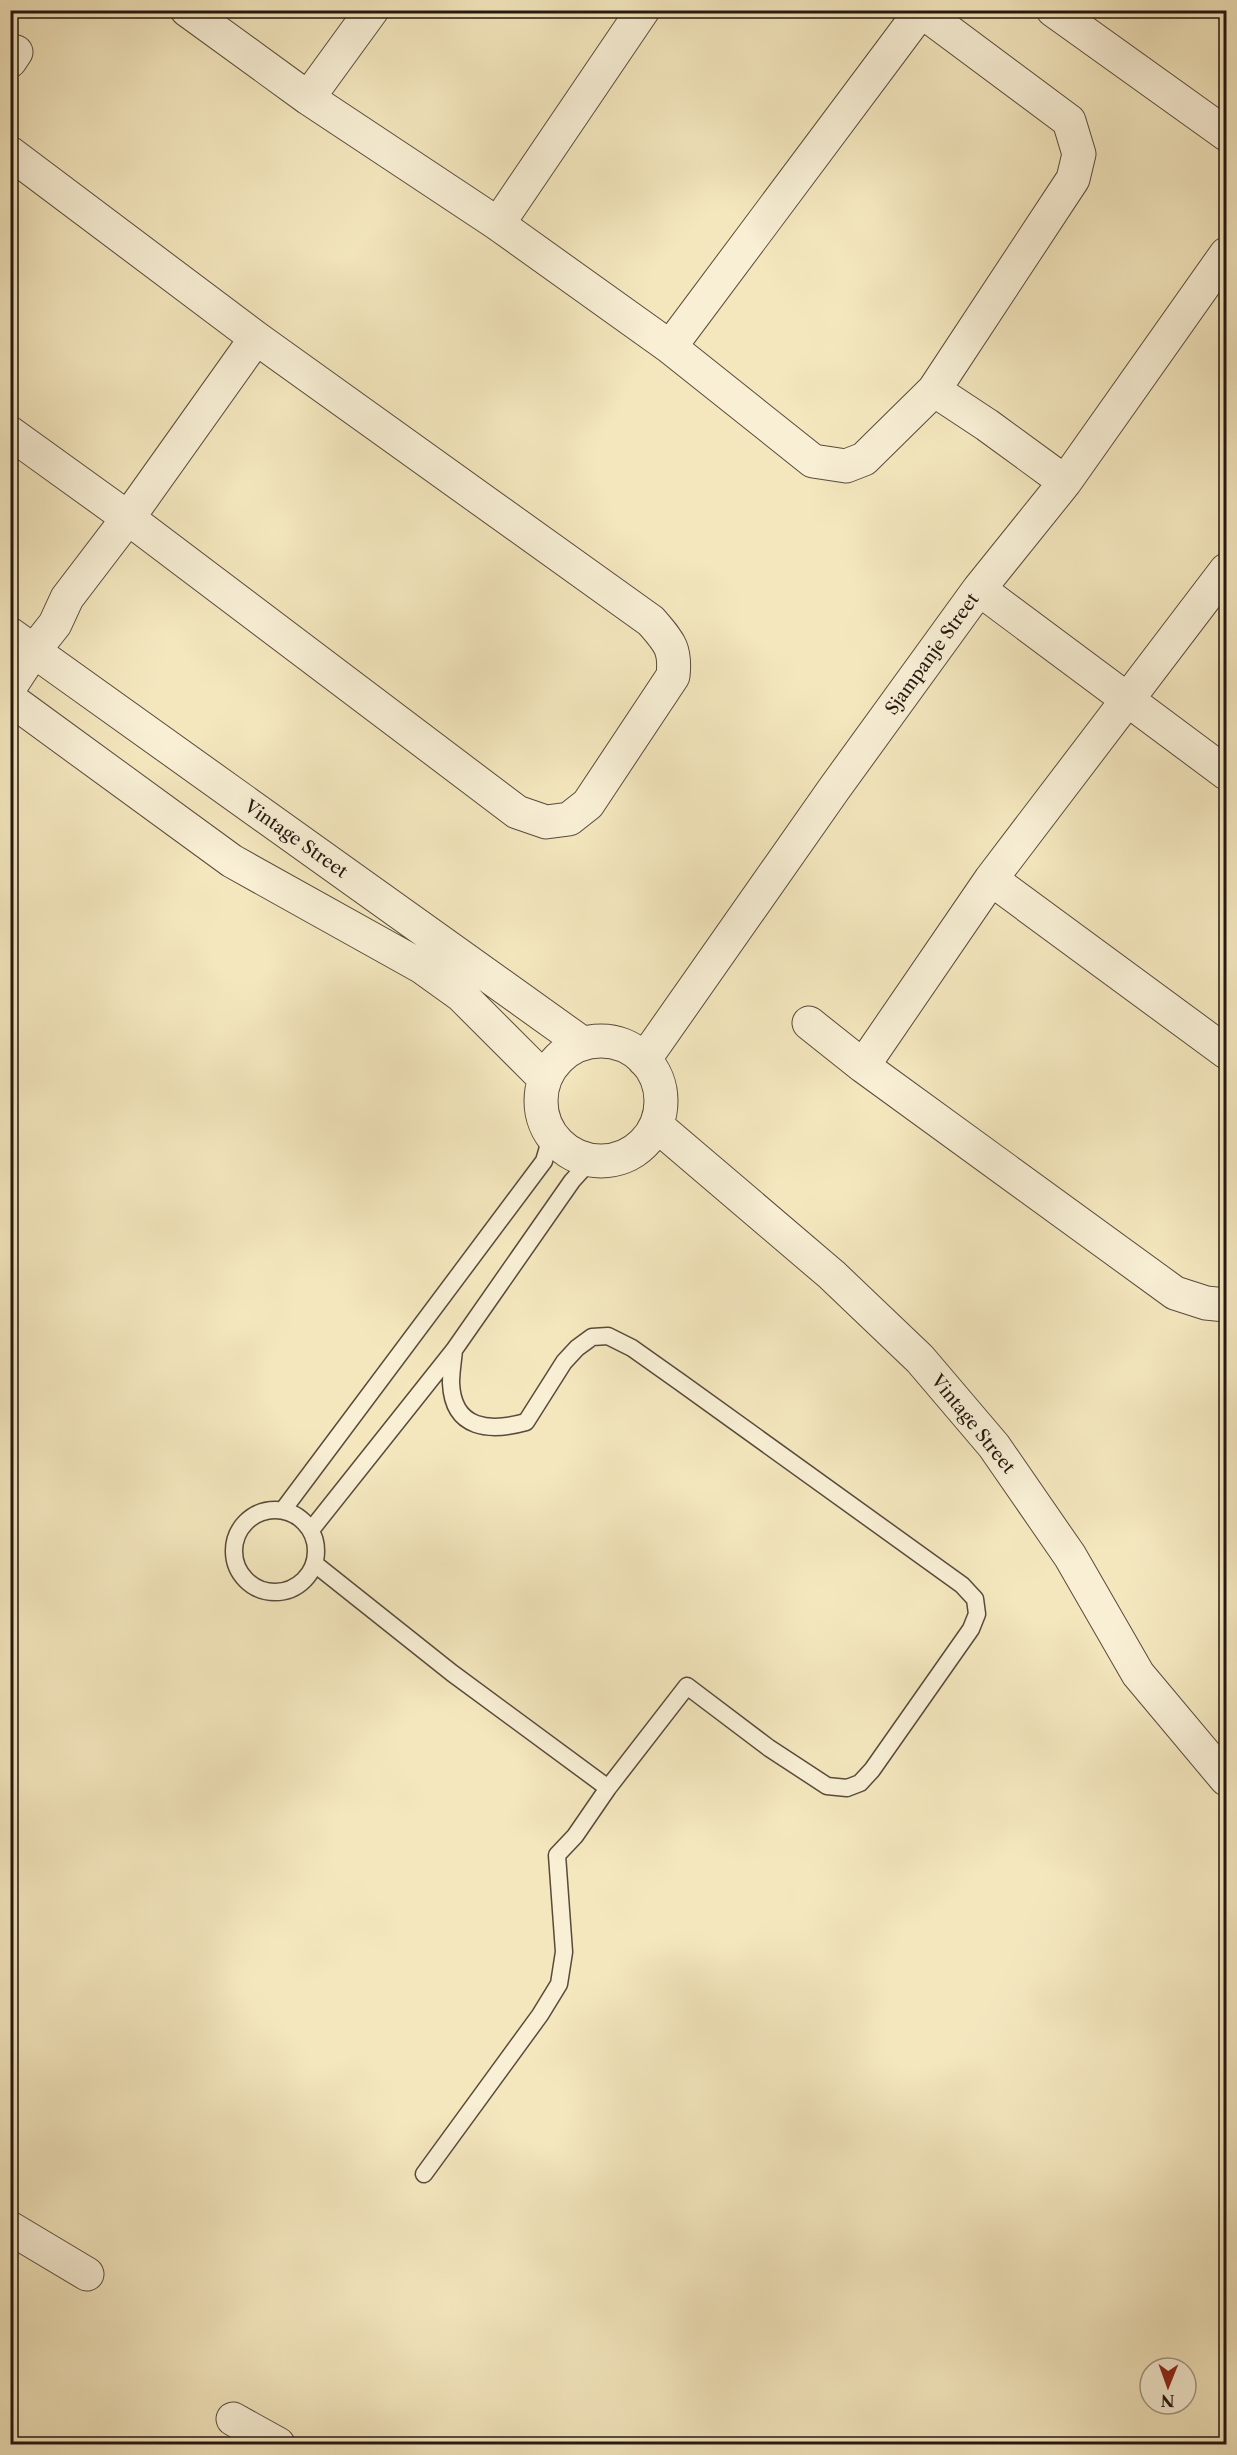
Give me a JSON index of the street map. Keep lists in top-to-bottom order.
{
  "streets": {
    "street": ["Sjampanje Street", "Vintage Street"]
  },
  "crossings": [
    ["Sjampanje Street", "Vintage Street"]
  ],
  "north": "bottom"
}
